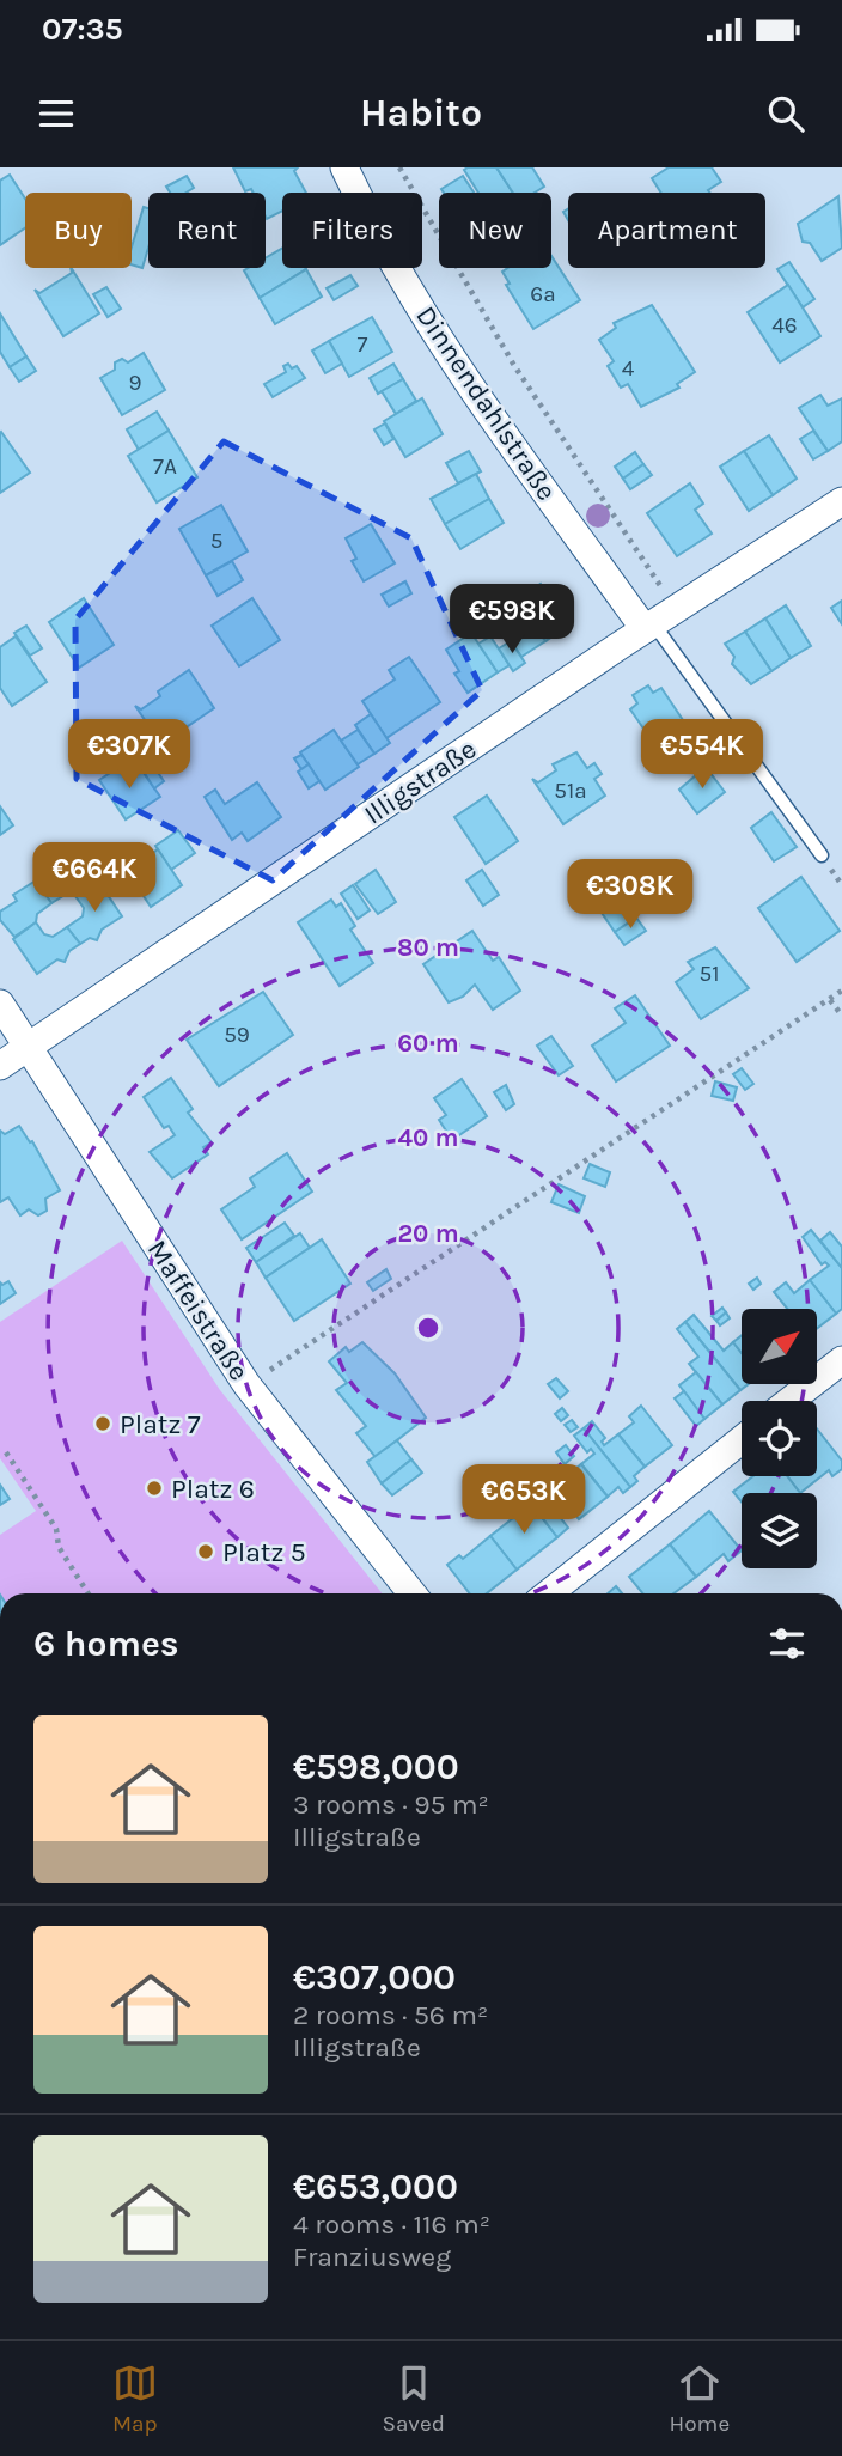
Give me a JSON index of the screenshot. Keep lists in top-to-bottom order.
{
  "streets": {
    "street": ["Dinnendahlstraße", "Illigstraße", "Maffeistraße"]
  },
  "crossings": [
    ["Dinnendahlstraße", "Illigstraße"],
    ["Illigstraße", "Maffeistraße"]
  ],
  "places": ["Platz 7", "Platz 6", "Platz 5"],
  "house_numbers": [
    "6a",
    "46",
    "7",
    "4",
    "9",
    "7A",
    "5",
    "51a",
    "51",
    "59"
  ],
  "north": "top right",
  "page": {
    "status": "07:35",
    "header": "Habito",
    "chip": [
      "Buy",
      "Rent",
      "Filters",
      "New",
      "Apartment"
    ],
    "price": [
      "€598K",
      "€307K",
      "€554K",
      "€664K",
      "€308K",
      "€653K"
    ],
    "heading": "6 homes",
    "list": [
      {
        "name": "€598,000",
        "note": "3 rooms · 95 m² · Illigstraße"
      },
      {
        "name": "€307,000",
        "note": "2 rooms · 56 m² · Illigstraße"
      },
      {
        "name": "€653,000",
        "note": "4 rooms · 116 m² · Franziusweg"
      }
    ],
    "tabs": ["Map", "Saved", "Home"]
  },
  "rings": [
    "80 m",
    "60 m",
    "40 m",
    "20 m"
  ]
}
